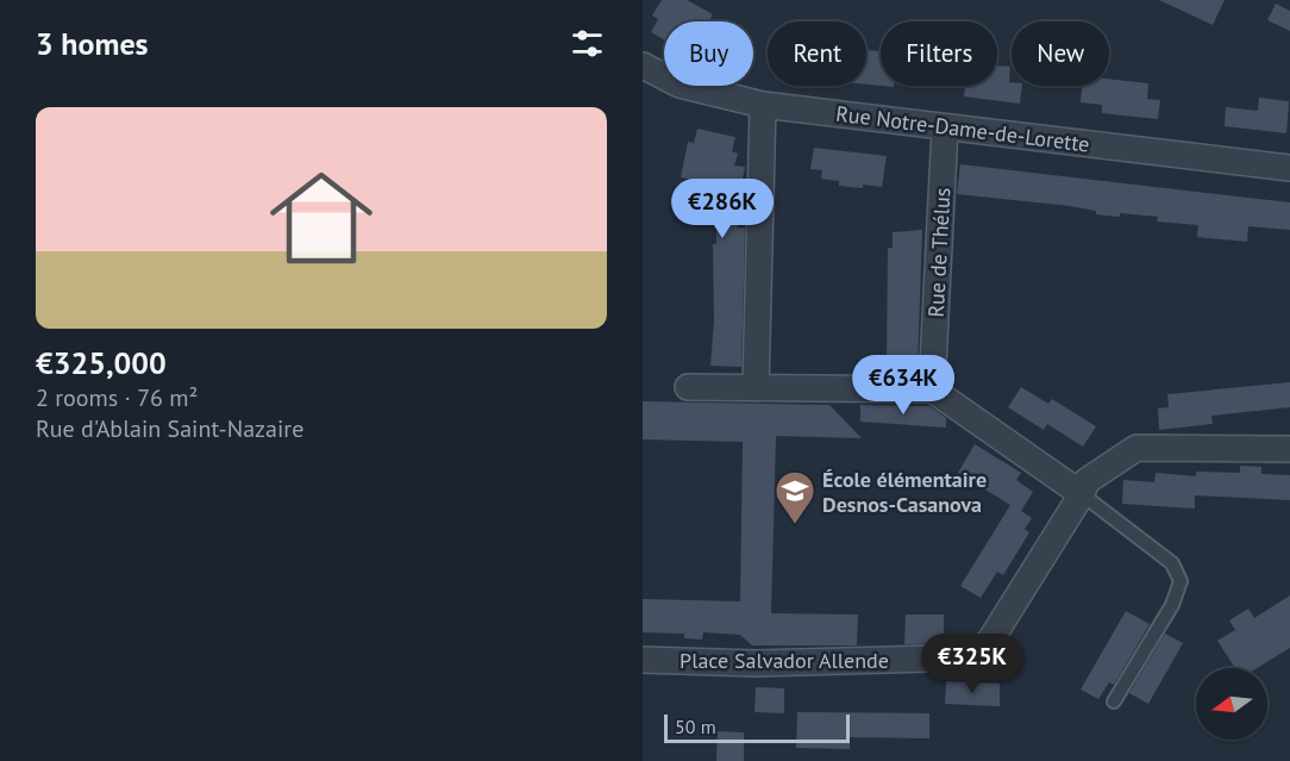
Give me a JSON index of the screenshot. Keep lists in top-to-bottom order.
{
  "streets": {
    "street": ["Rue Notre-Dame-de-Lorette", "Rue de Thélus", "Place Salvador Allende"]
  },
  "crossings": [
    ["Rue Notre-Dame-de-Lorette", "Rue de Thélus"]
  ],
  "places": {
    "school or university": ["École élémentaire Desnos-Casanova"]
  },
  "scale_bar": "50 m",
  "north": "left",
  "page": {
    "heading": "3 homes",
    "chip": [
      "Buy",
      "Rent",
      "Filters",
      "New"
    ],
    "list": [
      {
        "name": "€325,000",
        "note": "2 rooms · 76 m² · Rue d'Ablain Saint-Nazaire"
      }
    ],
    "price": ["€286K", "€634K", "€325K"],
    "scale": "50 m"
  }
}
